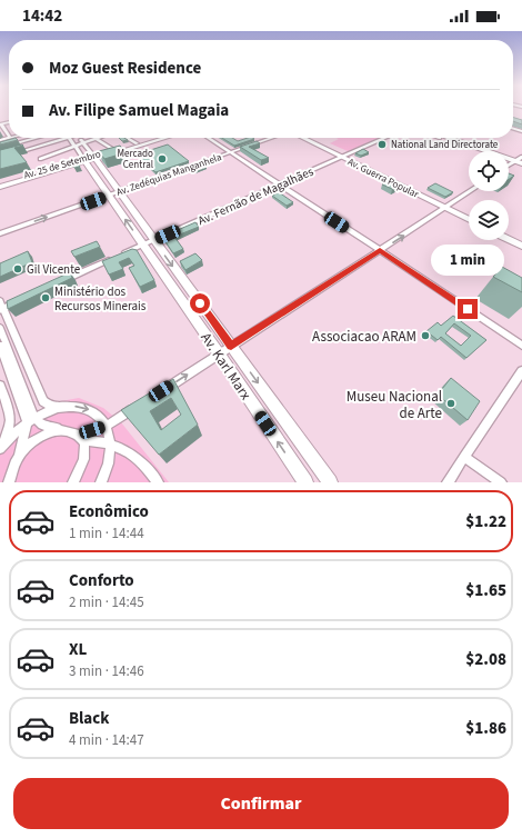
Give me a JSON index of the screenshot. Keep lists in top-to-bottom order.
{
  "streets": {
    "street": [
      "Av. 25 de Setembro",
      "Av. Zedéquias Manganhela",
      "Av. Guerra Popular",
      "Av. Fernão de Magalhães",
      "Av. Karl Marx"
    ]
  },
  "crossings": [
    ["Av. 25 de Setembro", "Av. Karl Marx"],
    ["Av. Zedéquias Manganhela", "Av. Karl Marx"],
    ["Av. Guerra Popular", "Av. Fernão de Magalhães"],
    ["Av. Fernão de Magalhães", "Av. Karl Marx"]
  ],
  "one_way": ["Av. Zedéquias Manganhela"],
  "places": [
    "National Land Directorate",
    "Mercado Central",
    "Gil Vicente",
    "Ministério dos Recursos Minerais",
    "Associacao ARAM",
    "Museu Nacional de Arte"
  ],
  "page": {
    "status": "14:42",
    "banner": ["Moz Guest Residence", "Av. Filipe Samuel Magaia"],
    "bubble": "1 min",
    "list": [
      {
        "name": "Econômico",
        "note": "1 min · 14:44",
        "value": "$1.22"
      },
      {
        "name": "Conforto",
        "note": "2 min · 14:45",
        "value": "$1.65"
      },
      {
        "name": "XL",
        "note": "3 min · 14:46",
        "value": "$2.08"
      },
      {
        "name": "Black",
        "note": "4 min · 14:47",
        "value": "$1.86"
      }
    ],
    "buttons": "Confirmar"
  }
}
